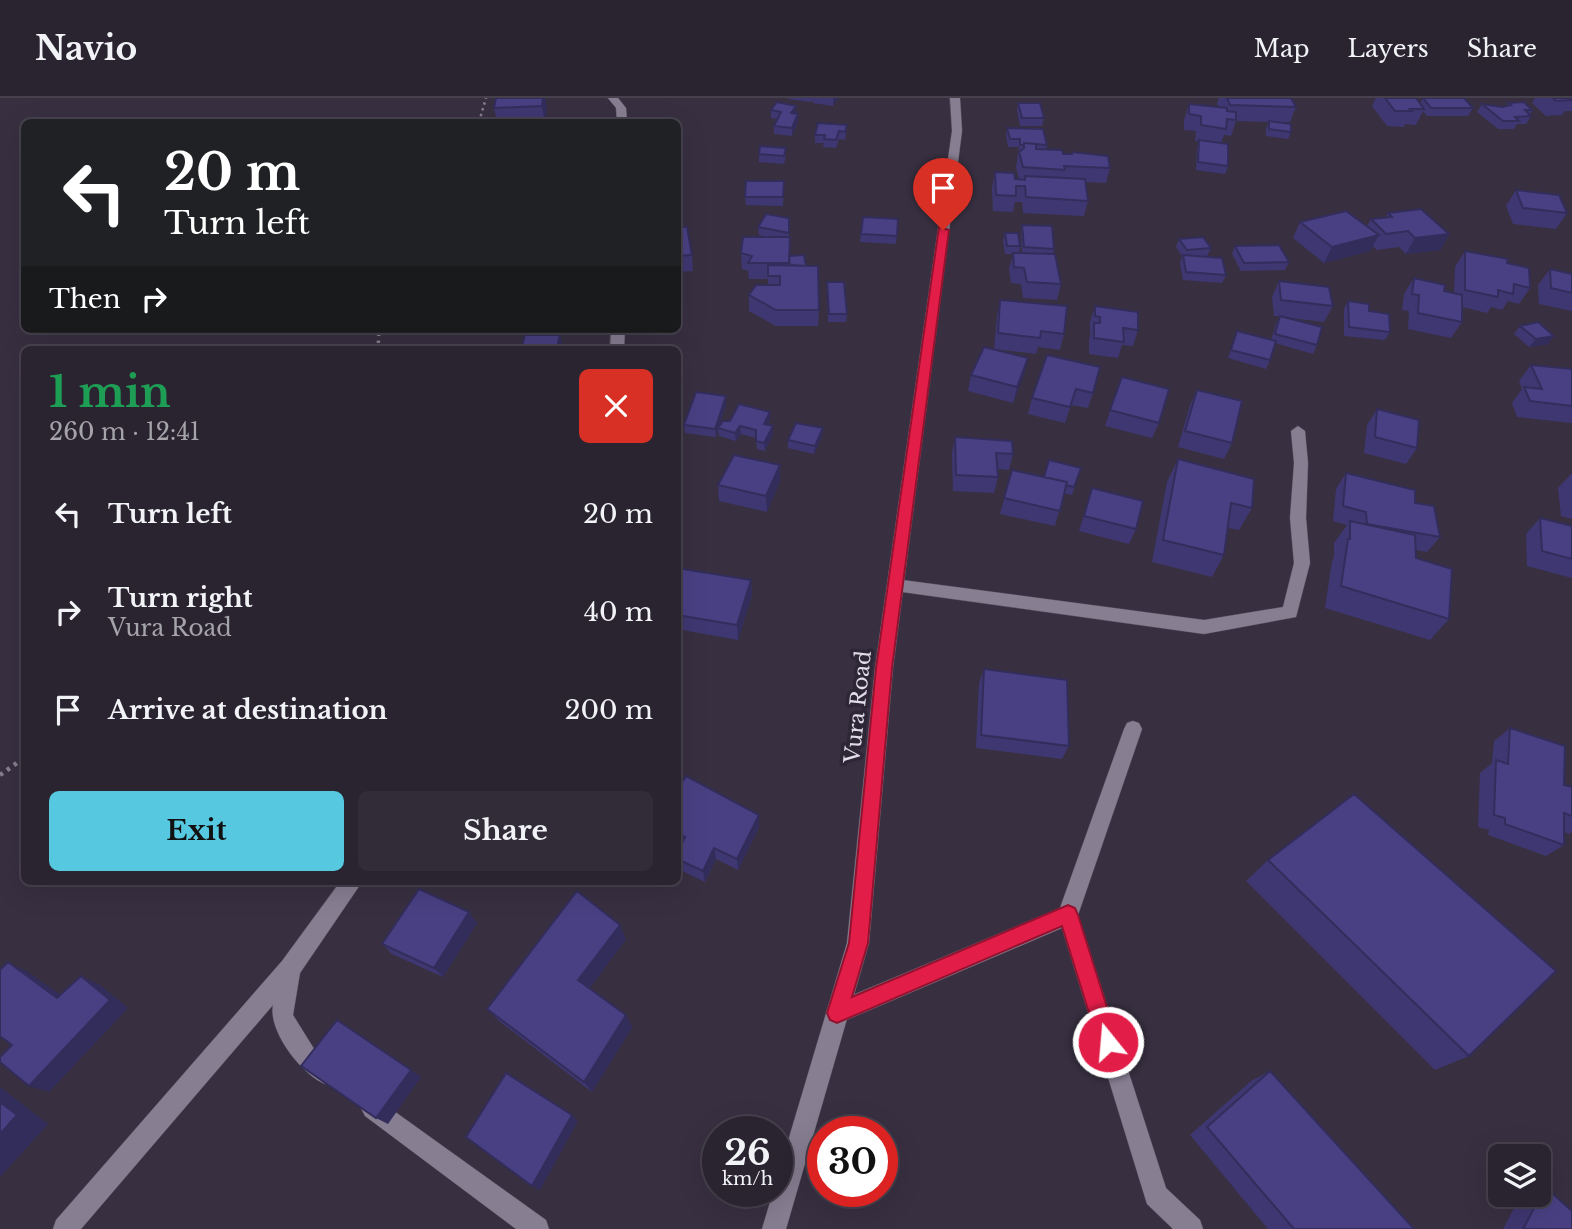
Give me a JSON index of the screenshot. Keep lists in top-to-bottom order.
{
  "streets": {
    "street": ["Vura Road"]
  },
  "page": {
    "header": "Navio",
    "nav": ["Map", "Layers", "Share"],
    "turn": ["20 m", "Turn left"],
    "then": "Then",
    "heading": ["1 min", "260 m · 12:41"],
    "list": [
      {
        "name": "Turn left",
        "value": "20 m"
      },
      {
        "name": "Turn right",
        "note": "Vura Road",
        "value": "40 m"
      },
      {
        "name": "Arrive at destination",
        "value": "200 m"
      }
    ],
    "buttons": ["Exit", "Share"],
    "speed": "26 km/h",
    "limit": "30"
  }
}
